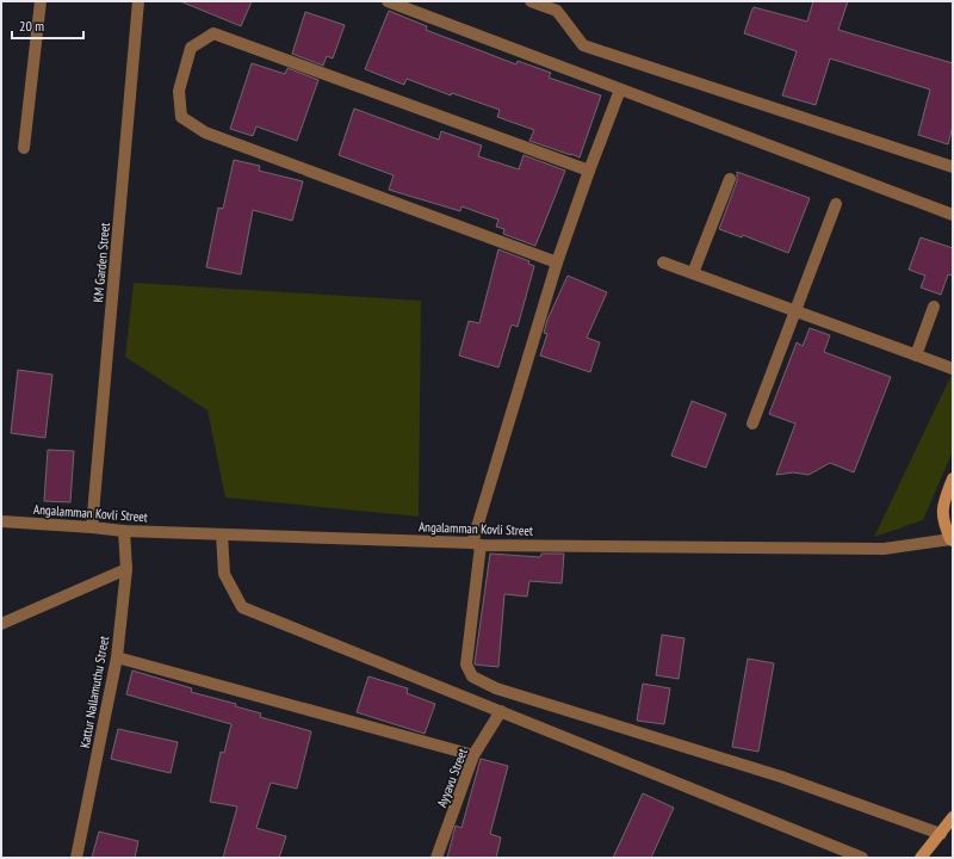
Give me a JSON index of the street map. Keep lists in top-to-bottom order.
{
  "streets": {
    "street": [
      "KM Garden Street",
      "Angalamman Kovli Street",
      "Kattur Nallamuthu Street",
      "Ayyavu Street"
    ]
  },
  "crossings": [
    ["KM Garden Street", "Angalamman Kovli Street"],
    ["Angalamman Kovli Street", "Kattur Nallamuthu Street"]
  ],
  "scale_bar": "20 m"
}
